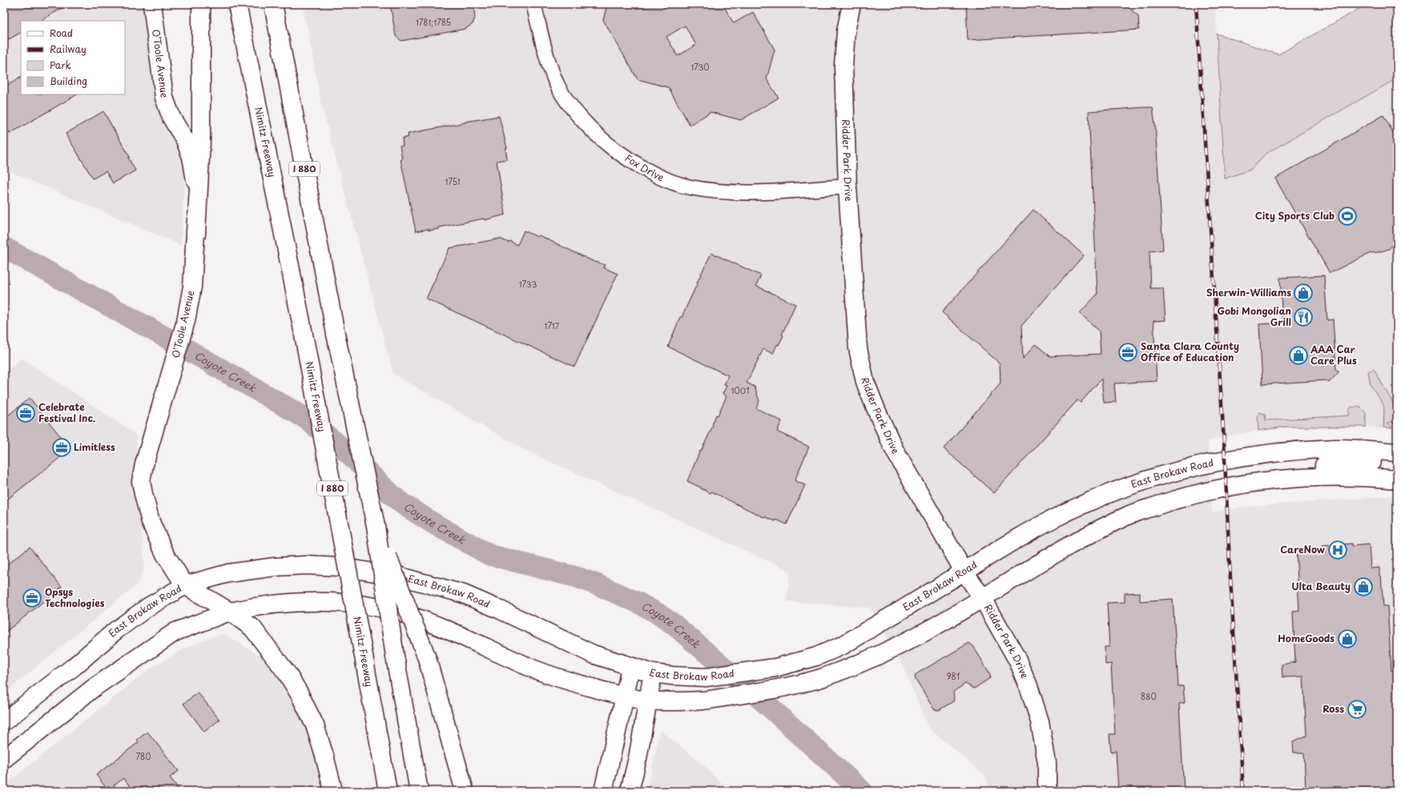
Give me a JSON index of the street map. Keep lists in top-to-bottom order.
{
  "streets": {
    "main road": [
      "O’Toole Avenue",
      "Nimitz Freeway",
      "Ridder Park Drive",
      "I 880",
      "East Brokaw Road"
    ],
    "street": ["Fox Drive"]
  },
  "crossings": [
    ["O’Toole Avenue", "East Brokaw Road"],
    ["Ridder Park Drive", "Fox Drive"],
    ["Ridder Park Drive", "East Brokaw Road"]
  ],
  "water": ["Coyote Creek"],
  "places": {
    "sports": ["City Sports Club"],
    "shop": [
      "Sherwin-Williams",
      "AAA Car Care Plus",
      "Ulta Beauty",
      "HomeGoods"
    ],
    "restaurant": ["Gobi Mongolian Grill"],
    "office": [
      "Santa Clara County Office of Education",
      "Celebrate Festival Inc.",
      "Limitless",
      "Opsys Technologies"
    ],
    "hospital": ["CareNow"],
    "supermarket": ["Ross"]
  },
  "house_numbers": [
    "1781;1785",
    "1730",
    "1751",
    "1733",
    "1717",
    "1001",
    "981",
    "880",
    "780"
  ],
  "legend": [
    "Road",
    "Railway",
    "Park",
    "Building"
  ]
}
